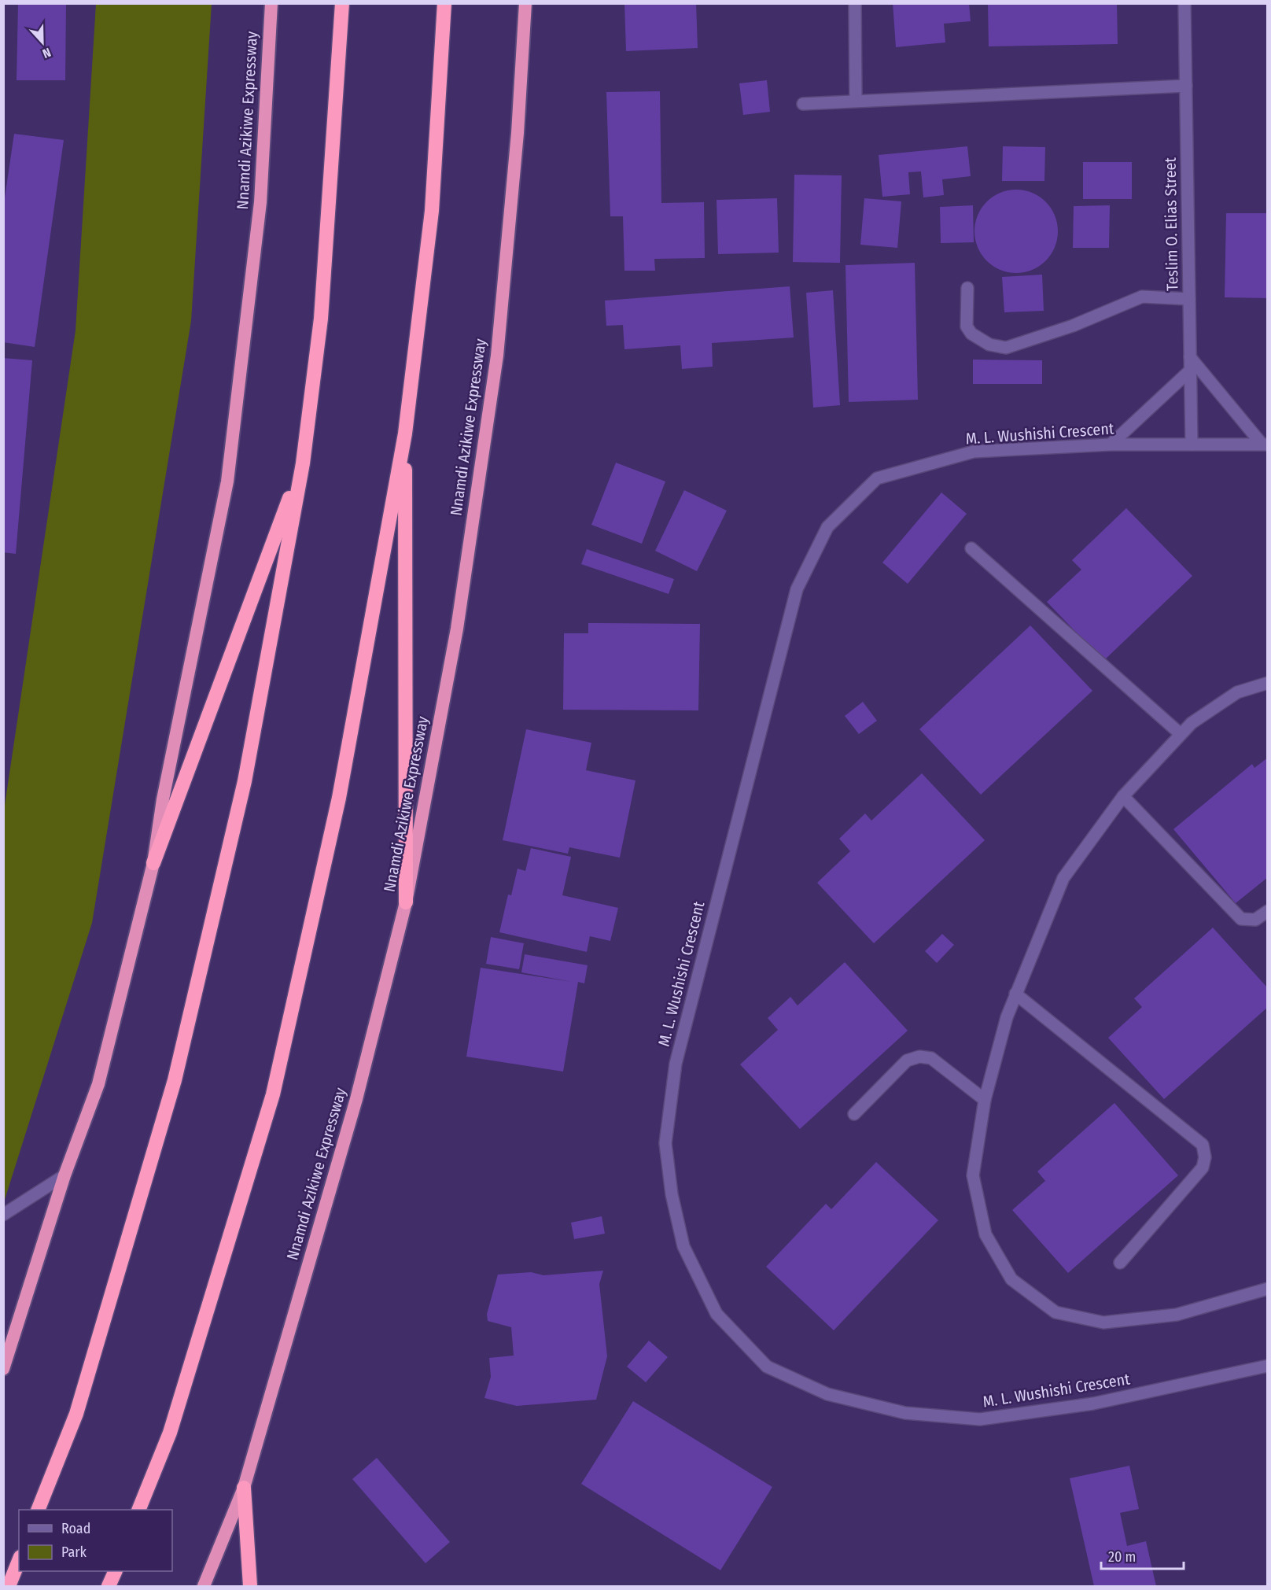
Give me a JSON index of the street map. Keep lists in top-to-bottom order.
{
  "streets": {
    "highway": ["Nnamdi Azikiwe Expressway"],
    "street": ["Teslim O. Elias Street", "M. L. Wushishi Crescent"]
  },
  "crossings": [
    ["Teslim O. Elias Street", "M. L. Wushishi Crescent"]
  ],
  "legend": ["Road", "Park"],
  "scale_bar": "20 m",
  "north": "bottom"
}
